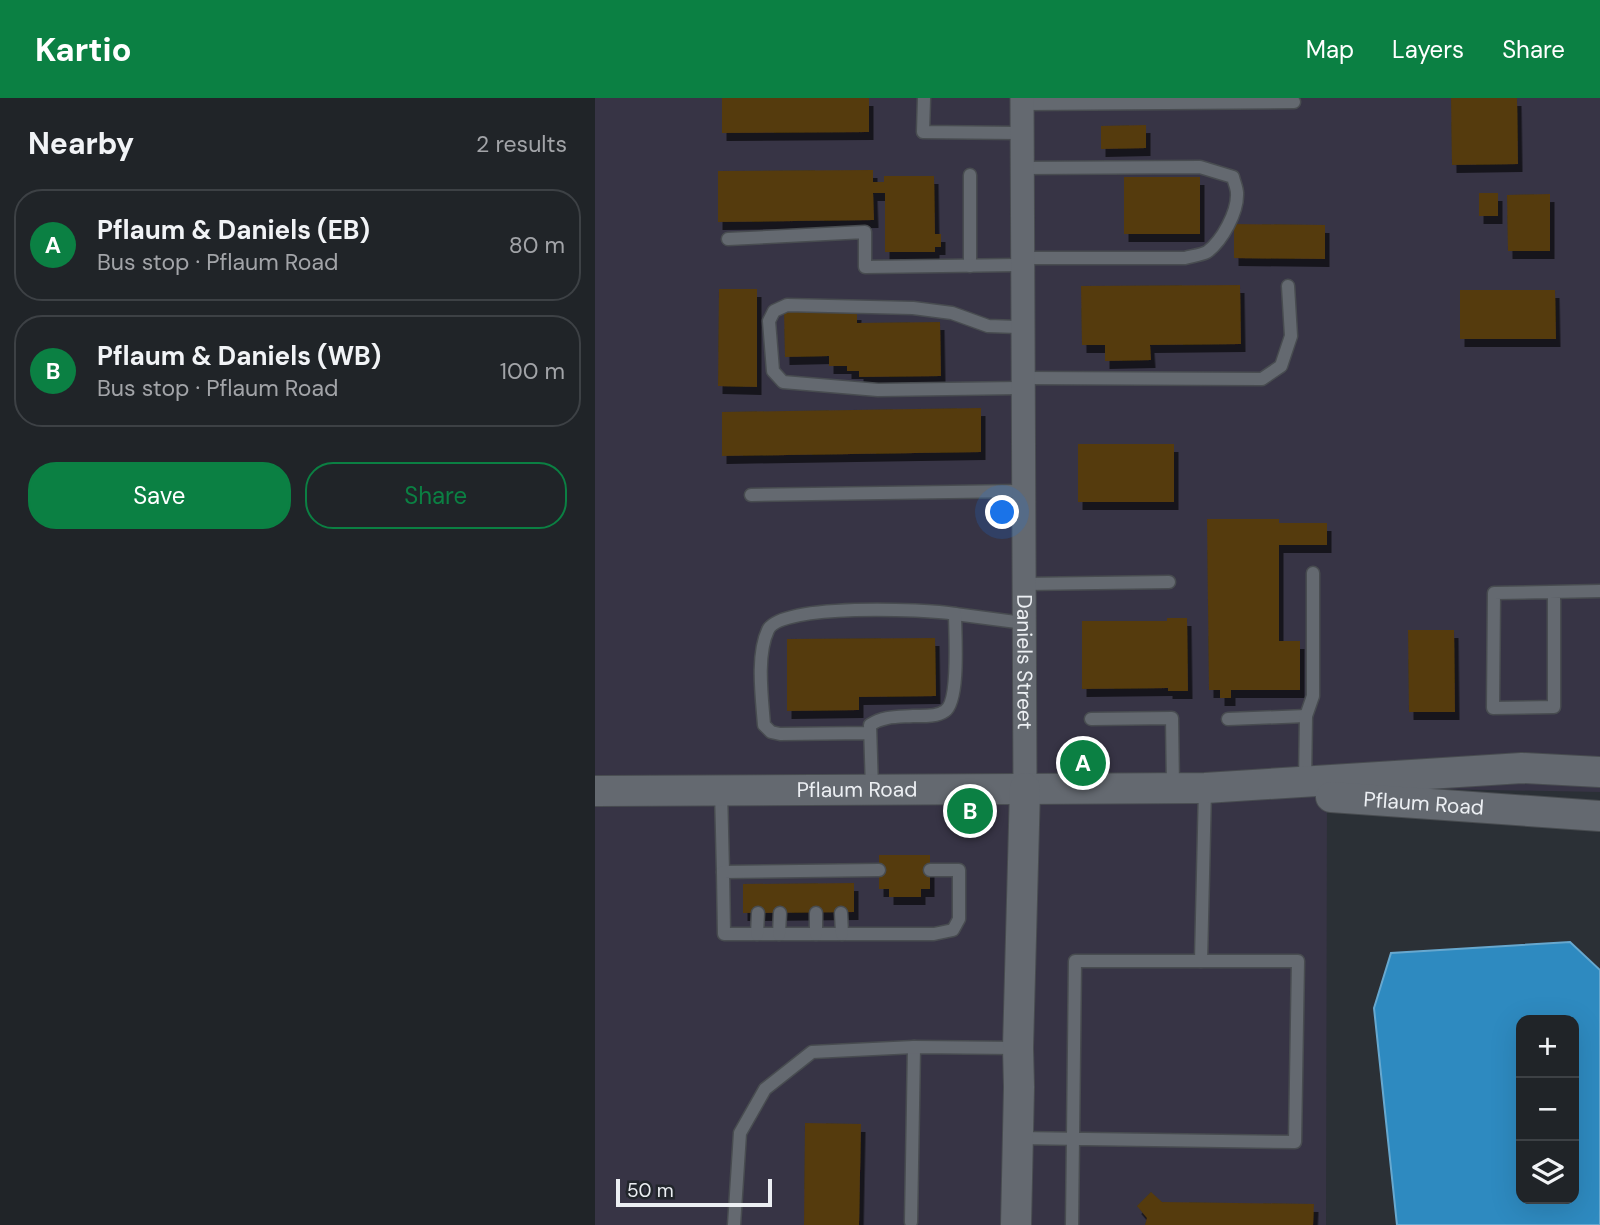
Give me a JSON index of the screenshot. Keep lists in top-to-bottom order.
{
  "streets": {
    "street": ["Daniels Street", "Pflaum Road"]
  },
  "crossings": [
    ["Daniels Street", "Pflaum Road"]
  ],
  "scale_bar": "50 m",
  "page": {
    "header": "Kartio",
    "nav": ["Map", "Layers", "Share"],
    "heading": ["Nearby", "2 results"],
    "list": [
      {
        "mark": "A",
        "name": "Pflaum & Daniels (EB)",
        "note": "Bus stop · Pflaum Road",
        "value": "80 m"
      },
      {
        "mark": "B",
        "name": "Pflaum & Daniels (WB)",
        "note": "Bus stop · Pflaum Road",
        "value": "100 m"
      }
    ],
    "buttons": ["Save", "Share"],
    "pins": ["A", "B"],
    "map_buttons": ["+", "−"],
    "scale": "50 m"
  }
}
